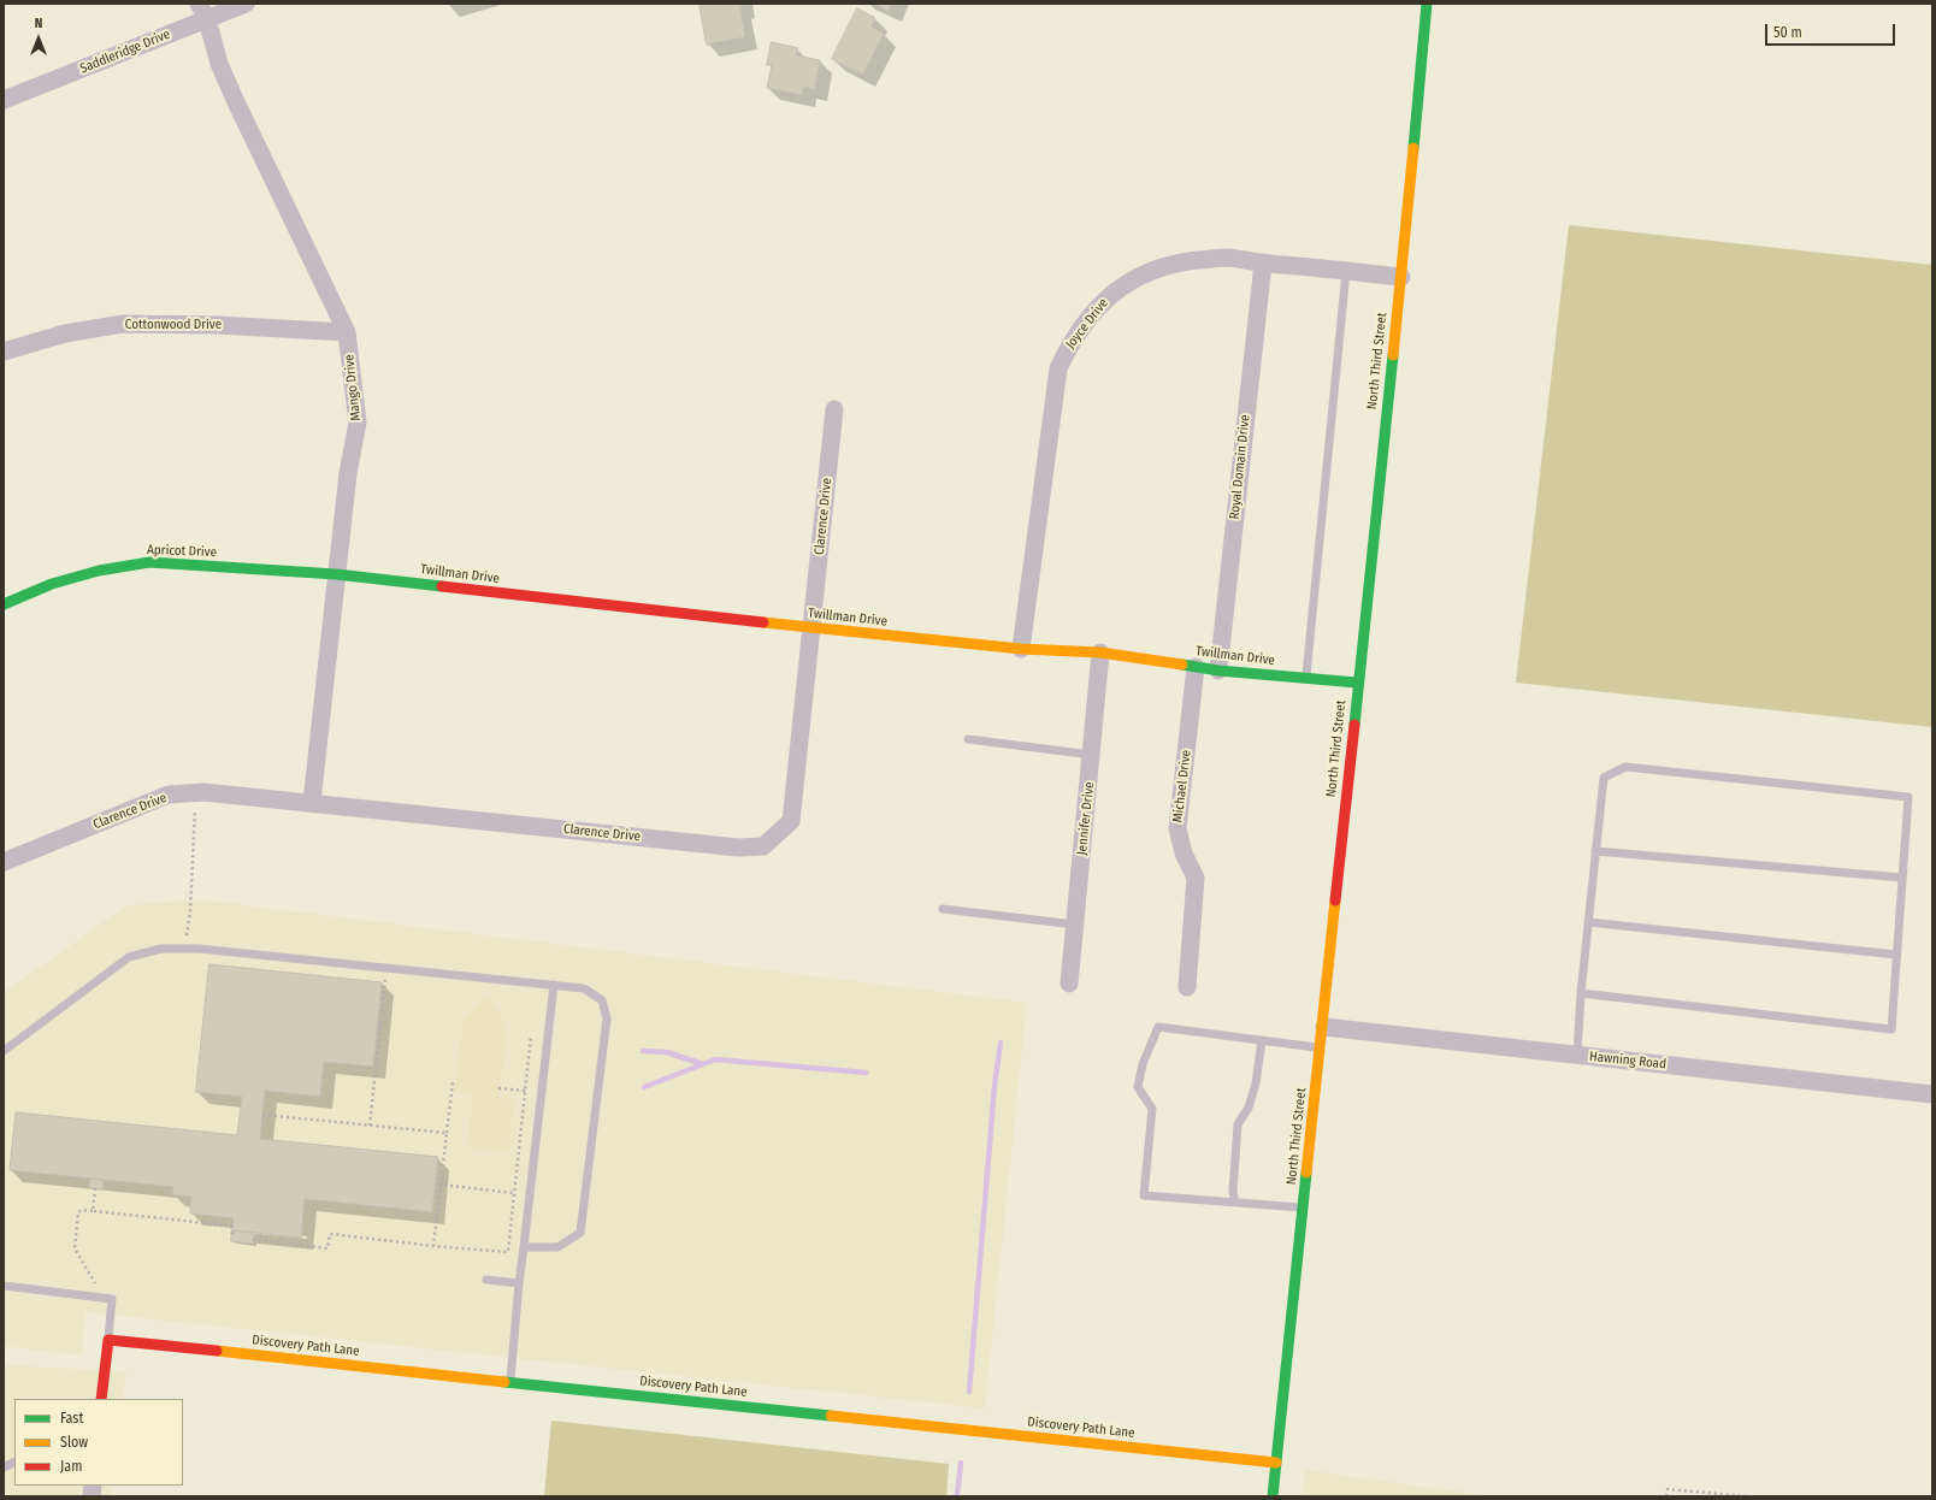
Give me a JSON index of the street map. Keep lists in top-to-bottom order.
{
  "streets": {
    "street": [
      "Saddleridge Drive",
      "Joyce Drive",
      "Cottonwood Drive",
      "North Third Street",
      "Mango Drive",
      "Royal Domain Drive",
      "Clarence Drive",
      "Apricot Drive",
      "Twillman Drive",
      "Michael Drive",
      "Jennifer Drive",
      "Hawning Road",
      "Discovery Path Lane"
    ]
  },
  "crossings": [
    ["Saddleridge Drive", "Mango Drive"],
    ["Joyce Drive", "North Third Street"],
    ["Joyce Drive", "Royal Domain Drive"],
    ["Joyce Drive", "Twillman Drive"],
    ["Cottonwood Drive", "Mango Drive"],
    ["North Third Street", "Twillman Drive"],
    ["North Third Street", "Hawning Road"],
    ["North Third Street", "Discovery Path Lane"],
    ["Mango Drive", "Clarence Drive"],
    ["Mango Drive", "Apricot Drive"],
    ["Mango Drive", "Twillman Drive"],
    ["Royal Domain Drive", "Twillman Drive"],
    ["Clarence Drive", "Twillman Drive"],
    ["Apricot Drive", "Twillman Drive"],
    ["Twillman Drive", "Michael Drive"],
    ["Twillman Drive", "Jennifer Drive"]
  ],
  "legend": ["Fast", "Slow", "Jam"],
  "scale_bar": "50 m",
  "north": "top"
}
